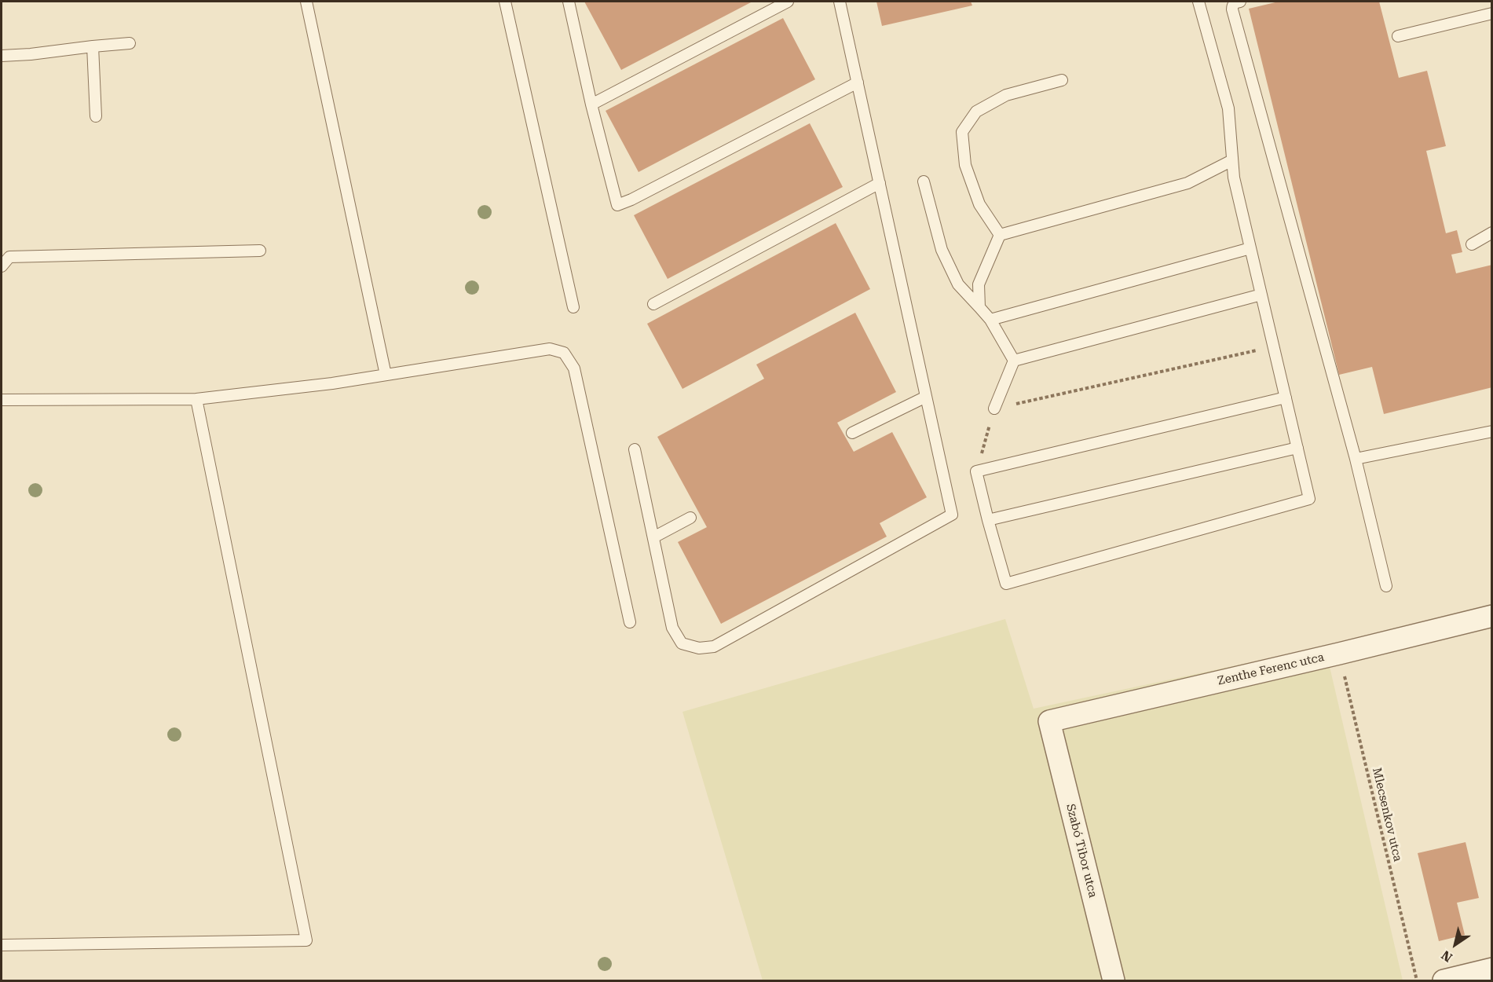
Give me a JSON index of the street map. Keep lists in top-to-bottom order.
{
  "streets": {
    "street": ["Zenthe Ferenc utca", "Szabó Tibor utca"],
    "path": ["Mlecsenkov utca"]
  },
  "crossings": [
    ["Zenthe Ferenc utca", "Mlecsenkov utca"],
    ["Zenthe Ferenc utca", "Szabó Tibor utca"]
  ],
  "north": "bottom left"
}
